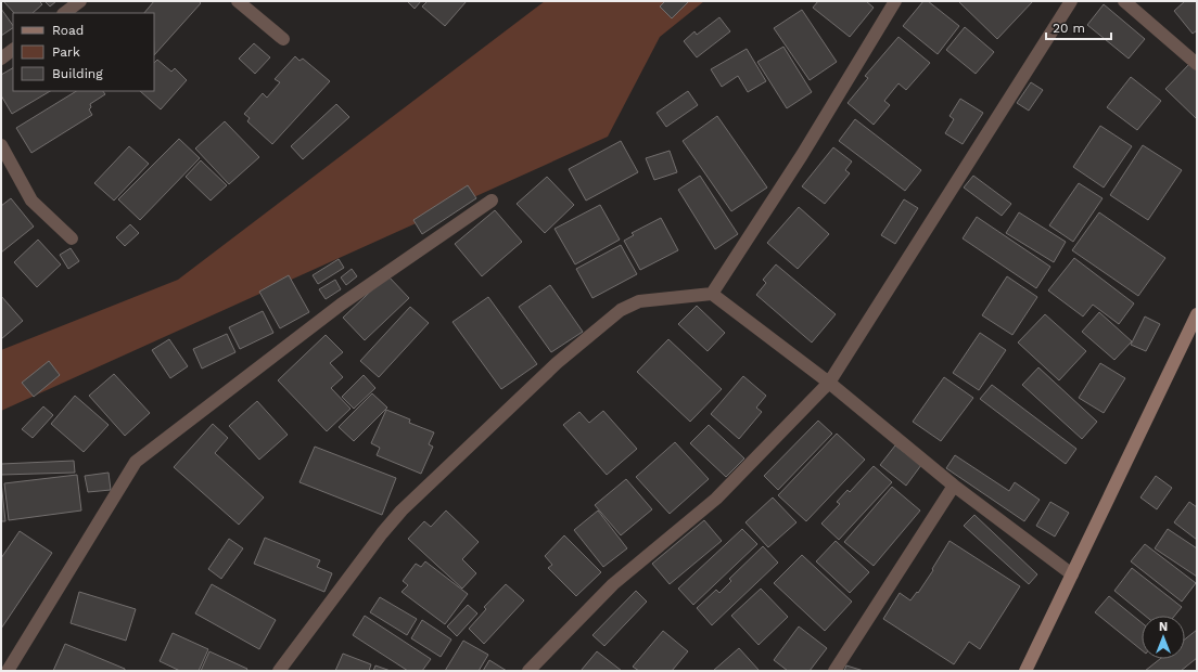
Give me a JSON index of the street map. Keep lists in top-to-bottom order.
{
  "legend": ["Road", "Park", "Building"],
  "scale_bar": "20 m",
  "north": "top"
}
